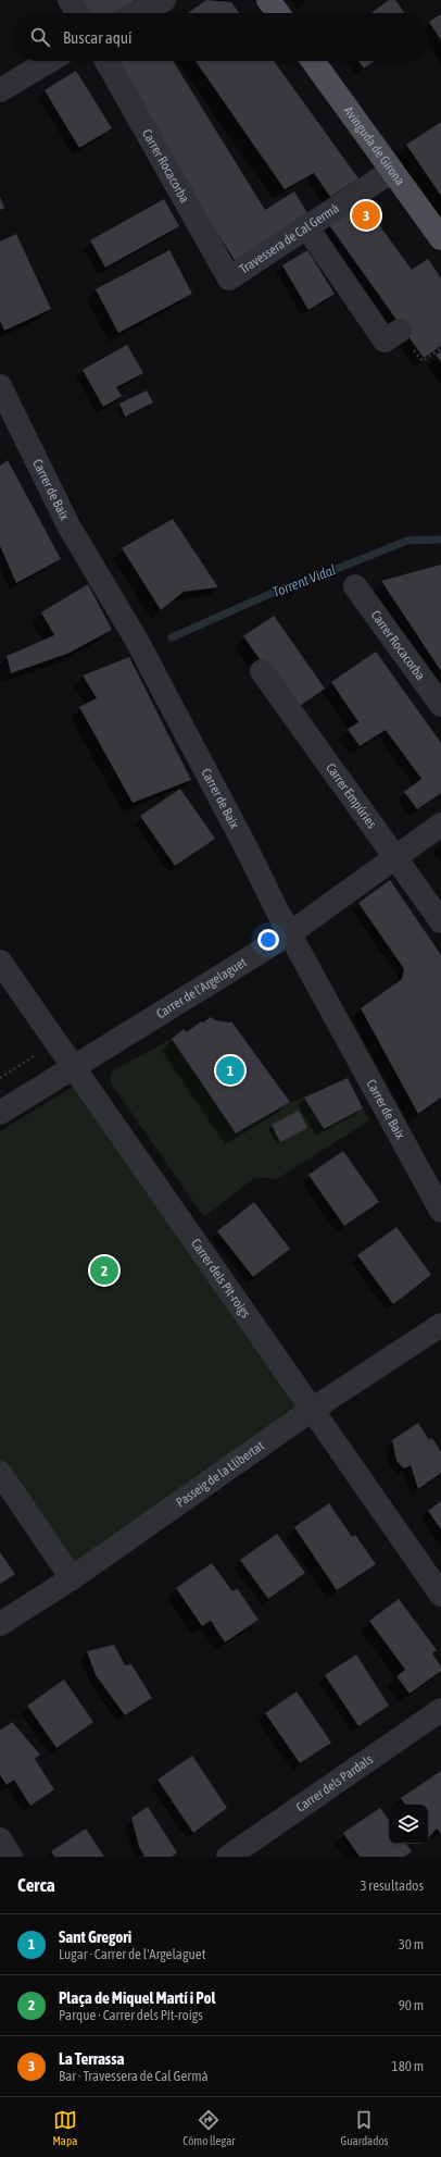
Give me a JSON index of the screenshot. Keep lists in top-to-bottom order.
{
  "streets": {
    "main road": ["Avinguda de Girona"],
    "street": [
      "Carrer Rocacorba",
      "Travessera de Cal Germà",
      "Carrer de Baix",
      "Carrer Empúries",
      "Carrer de l'Argelaguet",
      "Carrer dels Pit-roigs",
      "Passeig de la Llibertat",
      "Carrer dels Pardals"
    ]
  },
  "crossings": [
    ["Avinguda de Girona", "Travessera de Cal Germà"],
    ["Carrer Rocacorba", "Travessera de Cal Germà"],
    ["Carrer de Baix", "Carrer de l'Argelaguet"],
    ["Carrer Empúries", "Carrer de l'Argelaguet"],
    ["Carrer de l'Argelaguet", "Carrer dels Pit-roigs"],
    ["Carrer dels Pit-roigs", "Passeig de la Llibertat"]
  ],
  "water": ["Torrent Vidal"],
  "page": {
    "search": "Buscar aquí",
    "pins": ["3", "1", "2"],
    "heading": ["Cerca", "3 resultados"],
    "list": [
      {
        "mark": "1",
        "name": "Sant Gregori",
        "note": "Lugar · Carrer de l'Argelaguet",
        "value": "30 m"
      },
      {
        "mark": "2",
        "name": "Plaça de Miquel Martí i Pol",
        "note": "Parque · Carrer dels Pit-roigs",
        "value": "90 m"
      },
      {
        "mark": "3",
        "name": "La Terrassa",
        "note": "Bar · Travessera de Cal Germà",
        "value": "180 m"
      }
    ],
    "nav": ["Mapa", "Cómo llegar", "Guardados"]
  }
}
